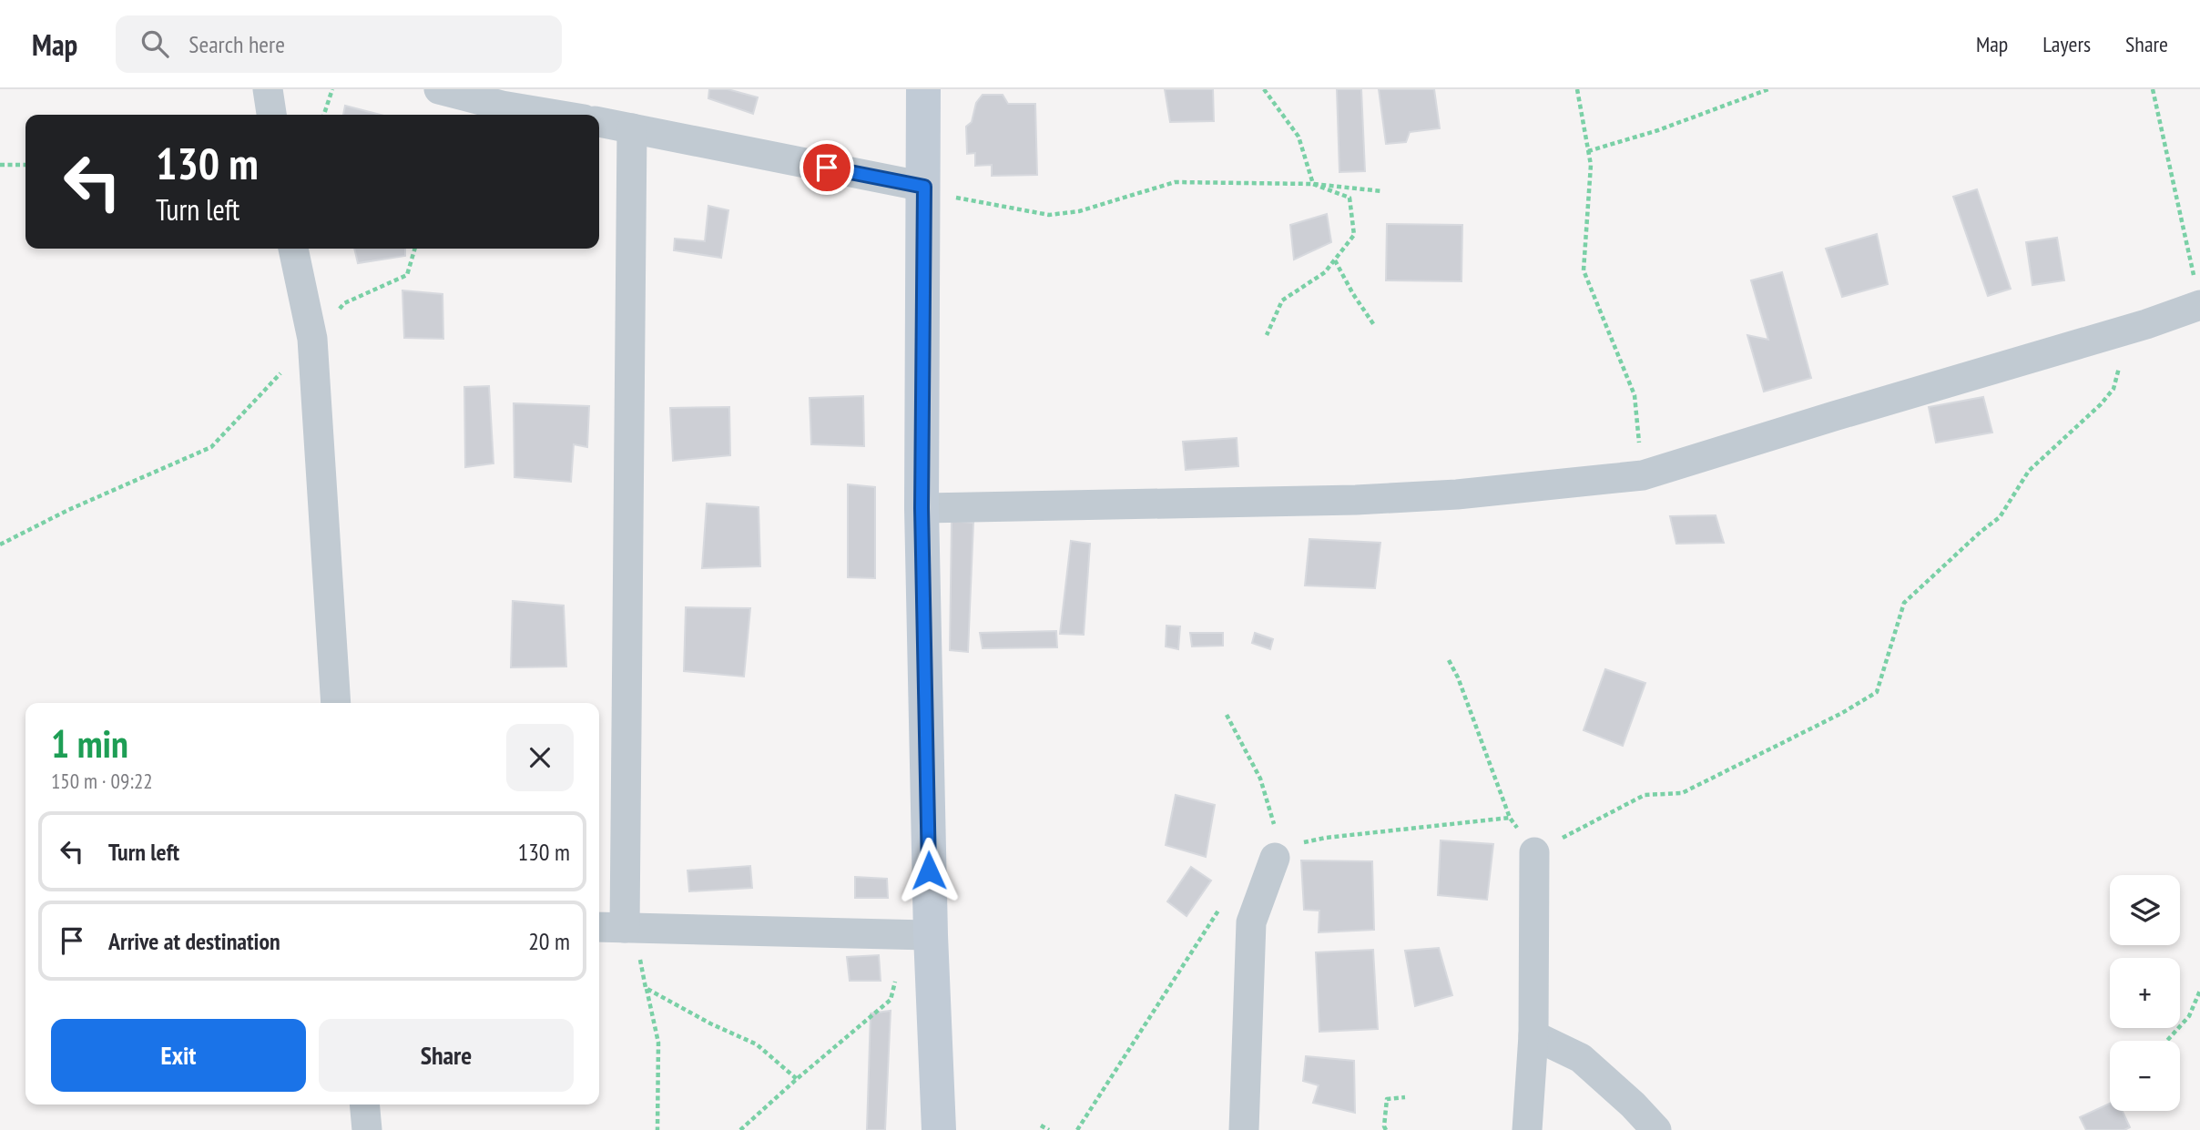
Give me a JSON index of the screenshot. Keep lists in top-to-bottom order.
{
  "page": {
    "header": "Map",
    "search": "Search here",
    "nav": ["Map", "Layers", "Share"],
    "turn": ["130 m", "Turn left"],
    "heading": ["1 min", "150 m · 09:22"],
    "list": [
      {
        "name": "Turn left",
        "value": "130 m"
      },
      {
        "name": "Arrive at destination",
        "value": "20 m"
      }
    ],
    "map_buttons": ["+", "−"],
    "buttons": ["Exit", "Share"]
  }
}
